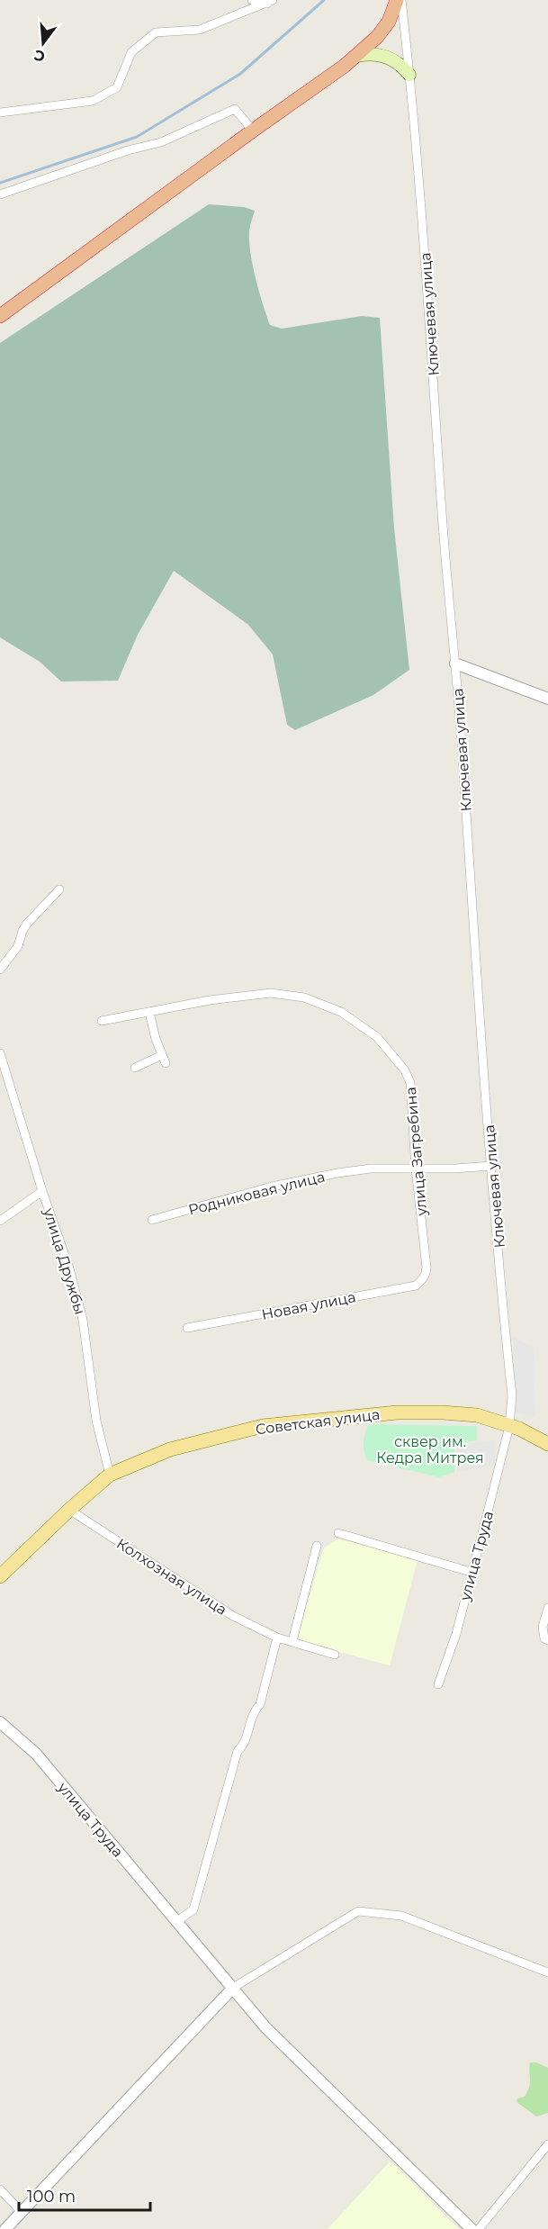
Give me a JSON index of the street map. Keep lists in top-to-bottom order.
{
  "streets": {
    "main road": ["Советская улица"],
    "street": [
      "Ключевая улица",
      "улица Загребина",
      "Родниковая улица",
      "улица Дружбы",
      "Новая улица",
      "улица Труда",
      "Колхозная улица"
    ]
  },
  "crossings": [
    ["Ключевая улица", "Родниковая улица"],
    ["Ключевая улица", "Советская улица"],
    ["Ключевая улица", "улица Труда"],
    ["улица Загребина", "Родниковая улица"],
    ["улица Загребина", "Новая улица"],
    ["улица Дружбы", "Советская улица"],
    ["Советская улица", "улица Труда"],
    ["Советская улица", "Колхозная улица"]
  ],
  "parks": ["сквер им. Кедра Митрея"],
  "scale_bar": "100 m",
  "north": "bottom"
}
